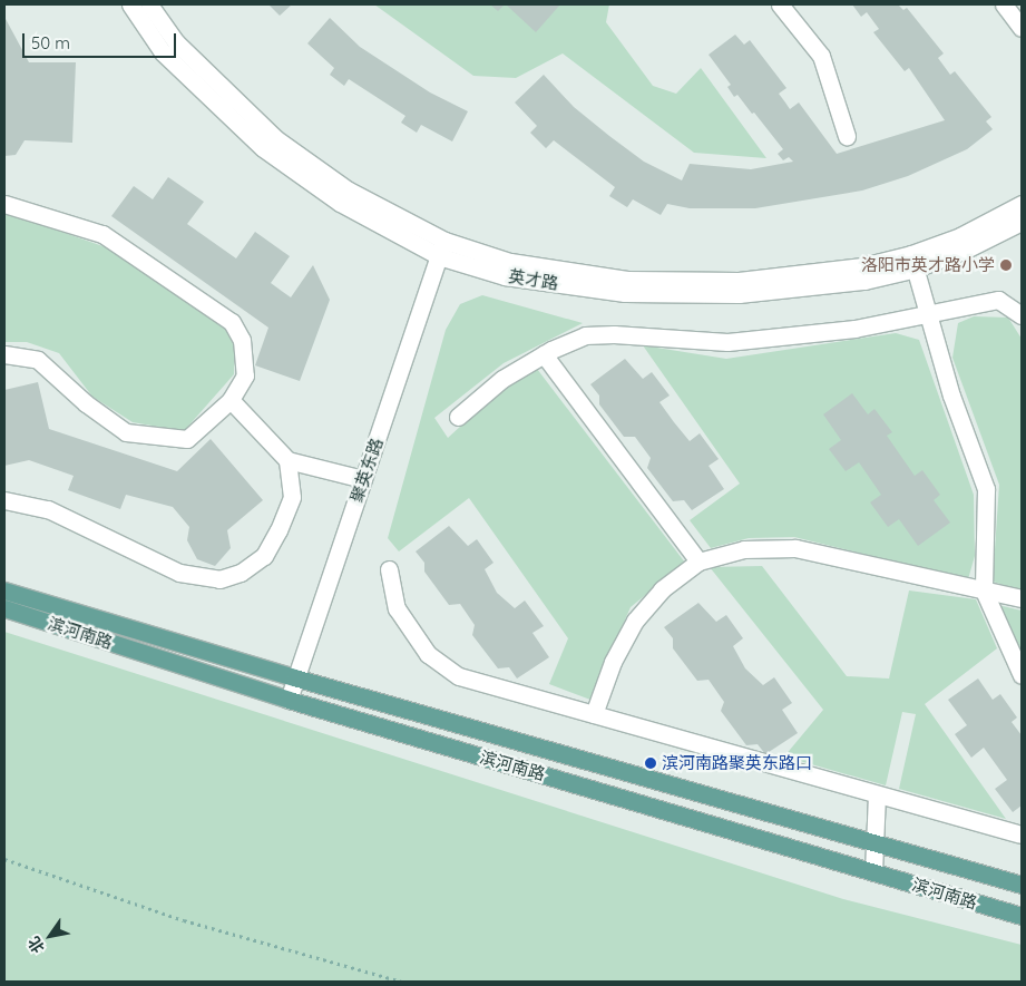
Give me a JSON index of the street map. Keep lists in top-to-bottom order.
{
  "streets": {
    "main road": ["滨河南路"],
    "street": ["英才路", "聚英东路"]
  },
  "crossings": [
    ["英才路", "聚英东路"],
    ["聚英东路", "滨河南路"]
  ],
  "places": ["洛阳市英才路小学", "滨河南路聚英东路口"],
  "scale_bar": "50 m",
  "north": "bottom left"
}
